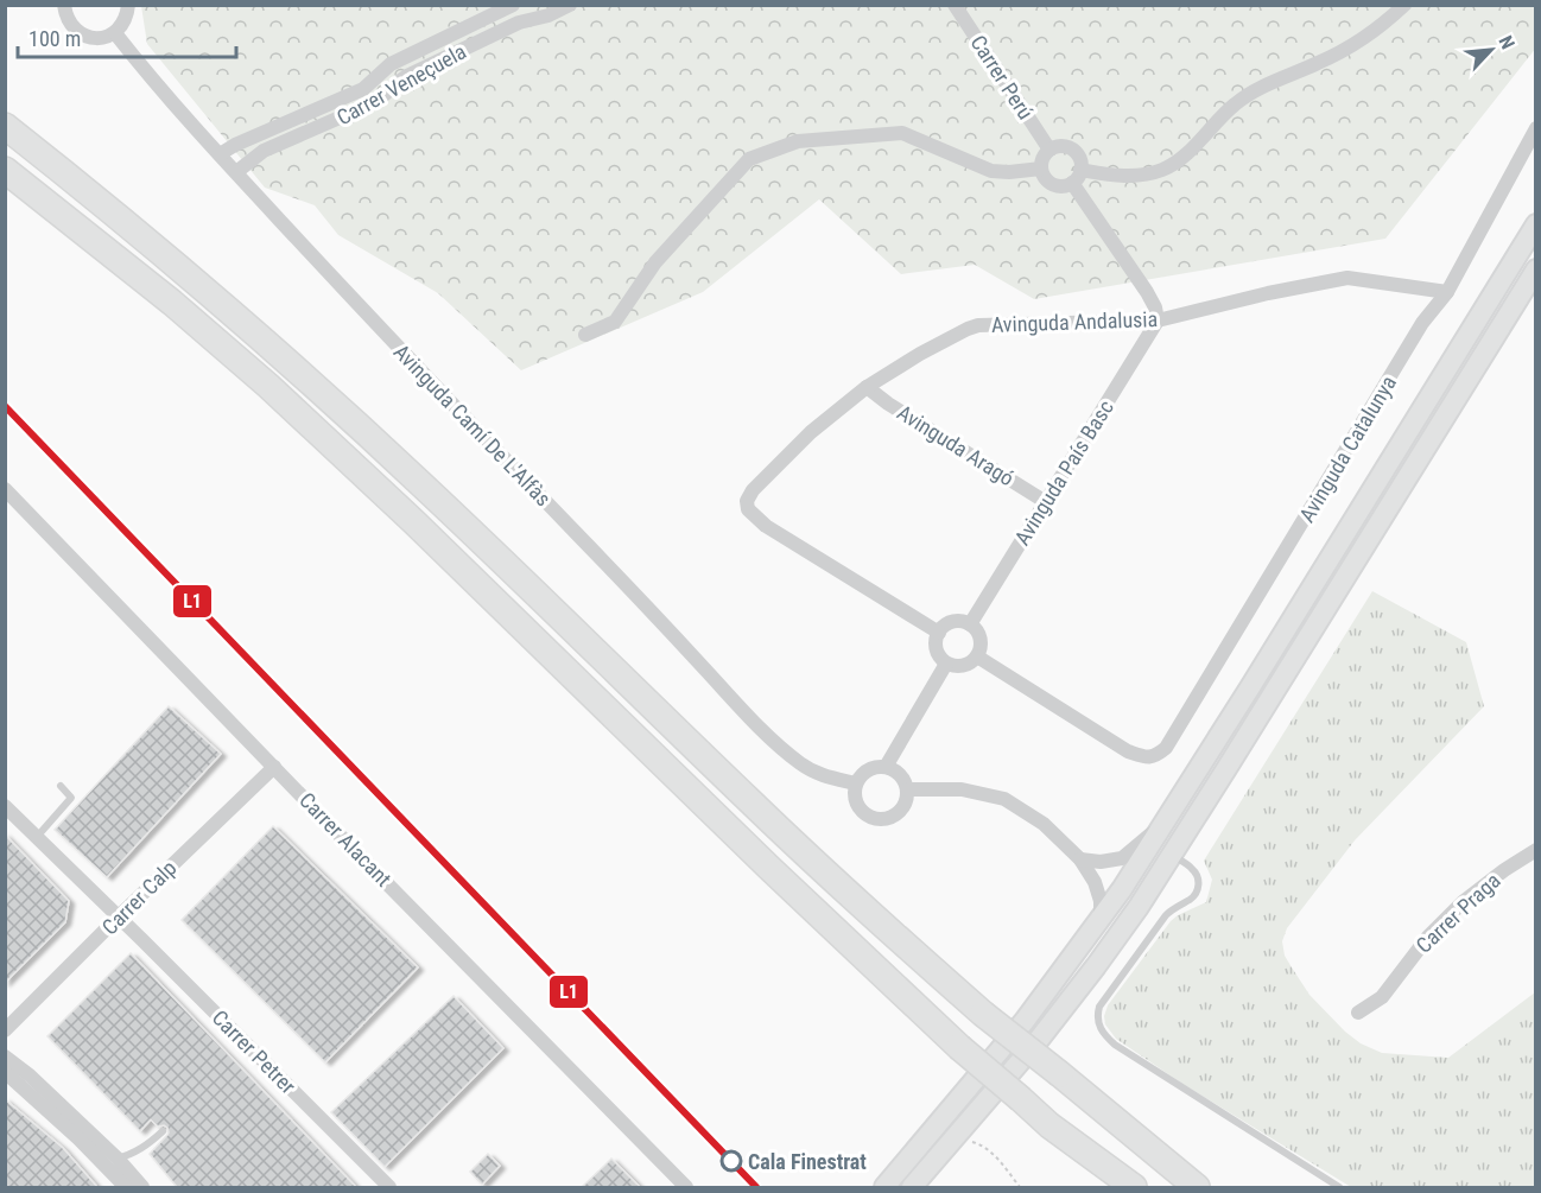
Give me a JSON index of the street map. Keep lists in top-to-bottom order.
{
  "streets": {
    "street": [
      "Carrer Perú",
      "Carrer Veneçuela",
      "Avinguda Andalusia",
      "Avinguda Camí De L'Alfàs",
      "Avinguda Aragó",
      "Avinguda Catalunya",
      "Avinguda País Basc",
      "Carrer Alacant",
      "Carrer Calp",
      "Carrer Praga",
      "Carrer Petrer"
    ]
  },
  "crossings": [
    ["Carrer Veneçuela", "Avinguda Camí De L'Alfàs"],
    ["Avinguda Andalusia", "Avinguda Aragó"],
    ["Avinguda Andalusia", "Avinguda Catalunya"],
    ["Avinguda Andalusia", "Avinguda País Basc"],
    ["Avinguda Aragó", "Avinguda País Basc"],
    ["Avinguda Catalunya", "Avinguda País Basc"],
    ["Carrer Alacant", "Carrer Calp"],
    ["Carrer Calp", "Carrer Petrer"]
  ],
  "places": ["Cala Finestrat"],
  "lines": ["transit line L1"],
  "scale_bar": "100 m",
  "north": "top right"
}
